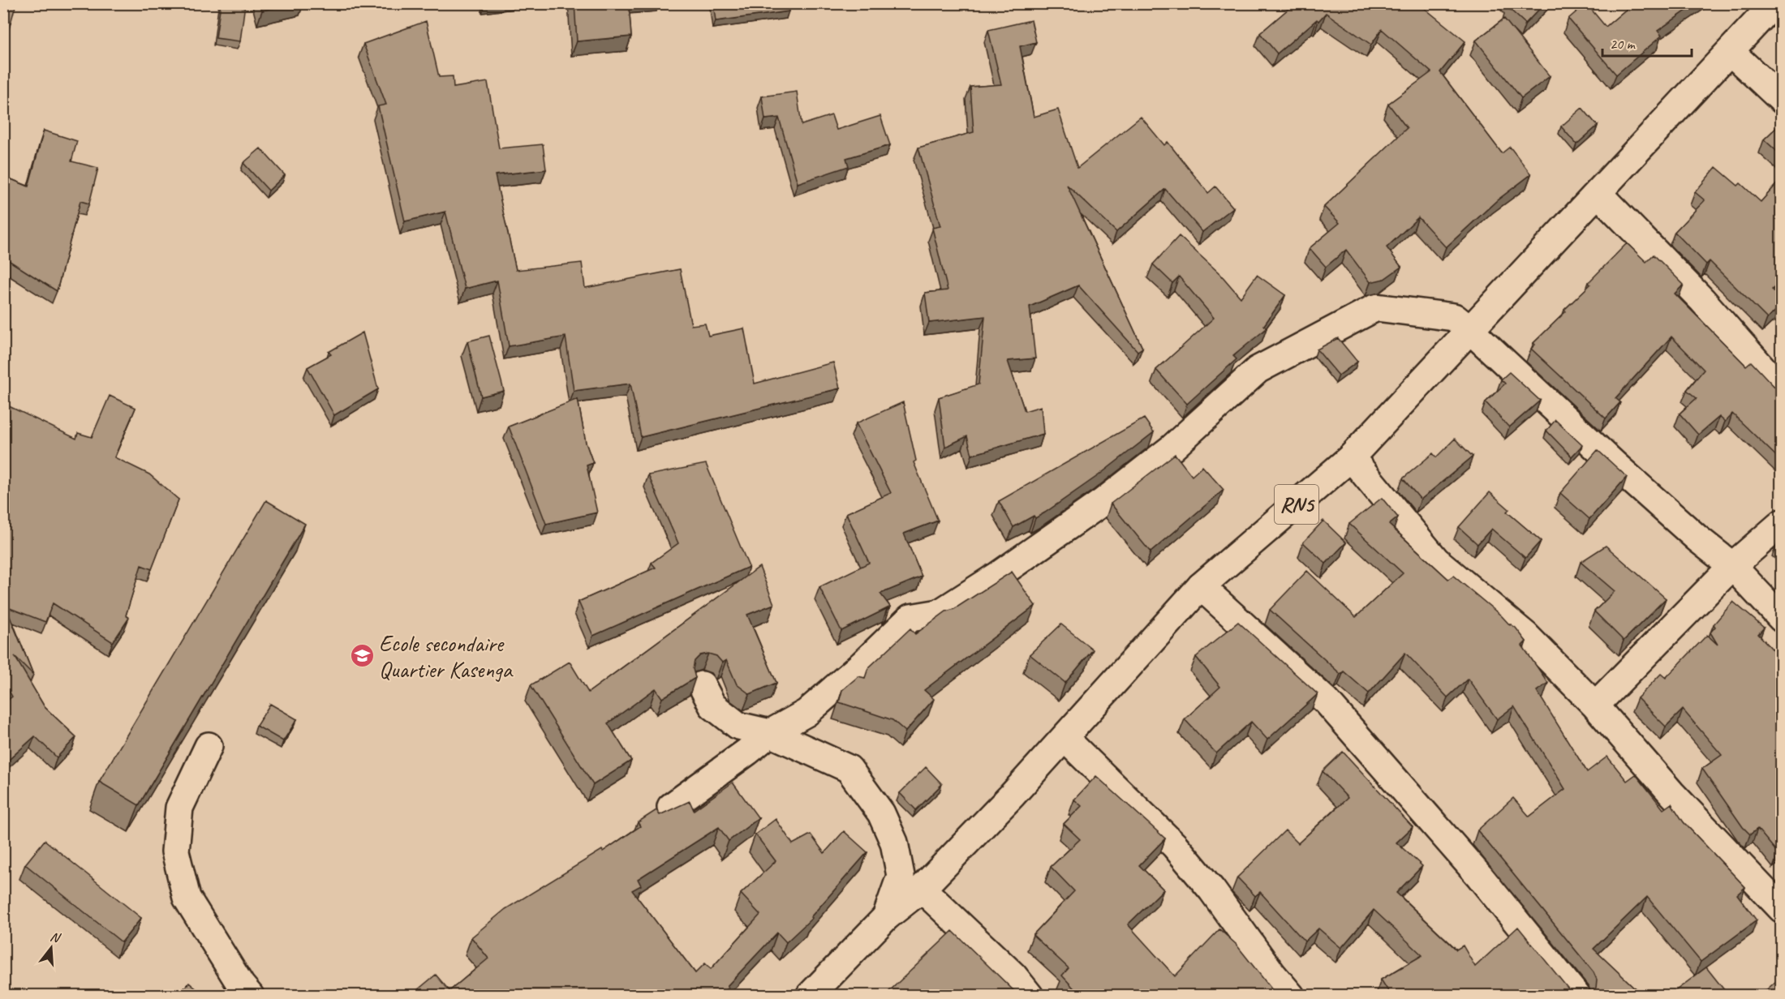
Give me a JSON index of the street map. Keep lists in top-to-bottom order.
{
  "streets": {
    "main road": ["RN5"]
  },
  "places": {
    "school or university": ["Ecole secondaire Quartier Kasenga"]
  },
  "scale_bar": "20 m",
  "north": "top"
}
